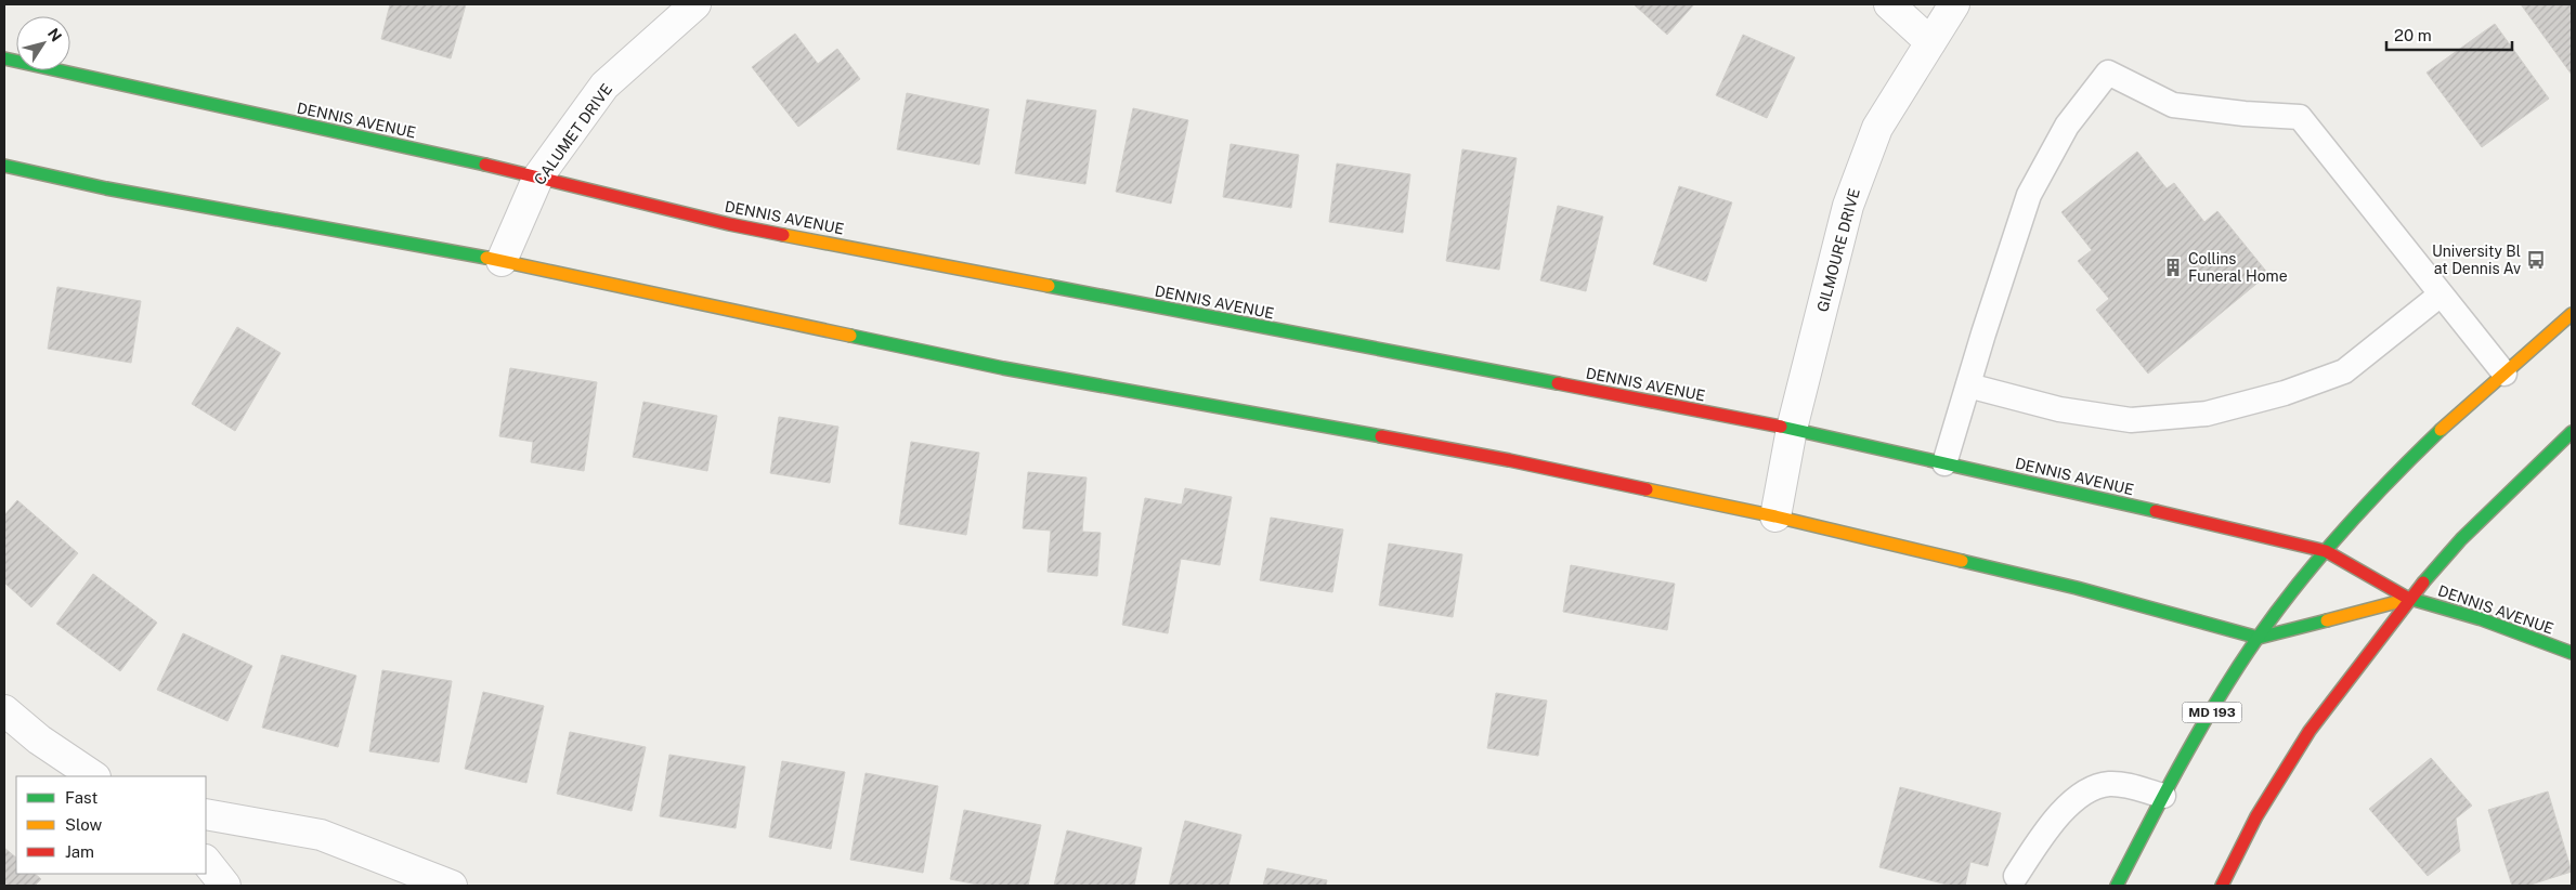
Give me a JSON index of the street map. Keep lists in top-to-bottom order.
{
  "streets": {
    "street": [
      "DENNIS AVENUE",
      "CALUMET DRIVE",
      "GILMOURE DRIVE",
      "MD 193"
    ]
  },
  "crossings": [
    ["DENNIS AVENUE", "CALUMET DRIVE"],
    ["DENNIS AVENUE", "GILMOURE DRIVE"],
    ["DENNIS AVENUE", "MD 193"]
  ],
  "places": {
    "bus stop": ["University Bl at Dennis Av"],
    "building": ["Collins Funeral Home"]
  },
  "legend": ["Fast", "Slow", "Jam"],
  "scale_bar": "20 m",
  "north": "top right"
}
